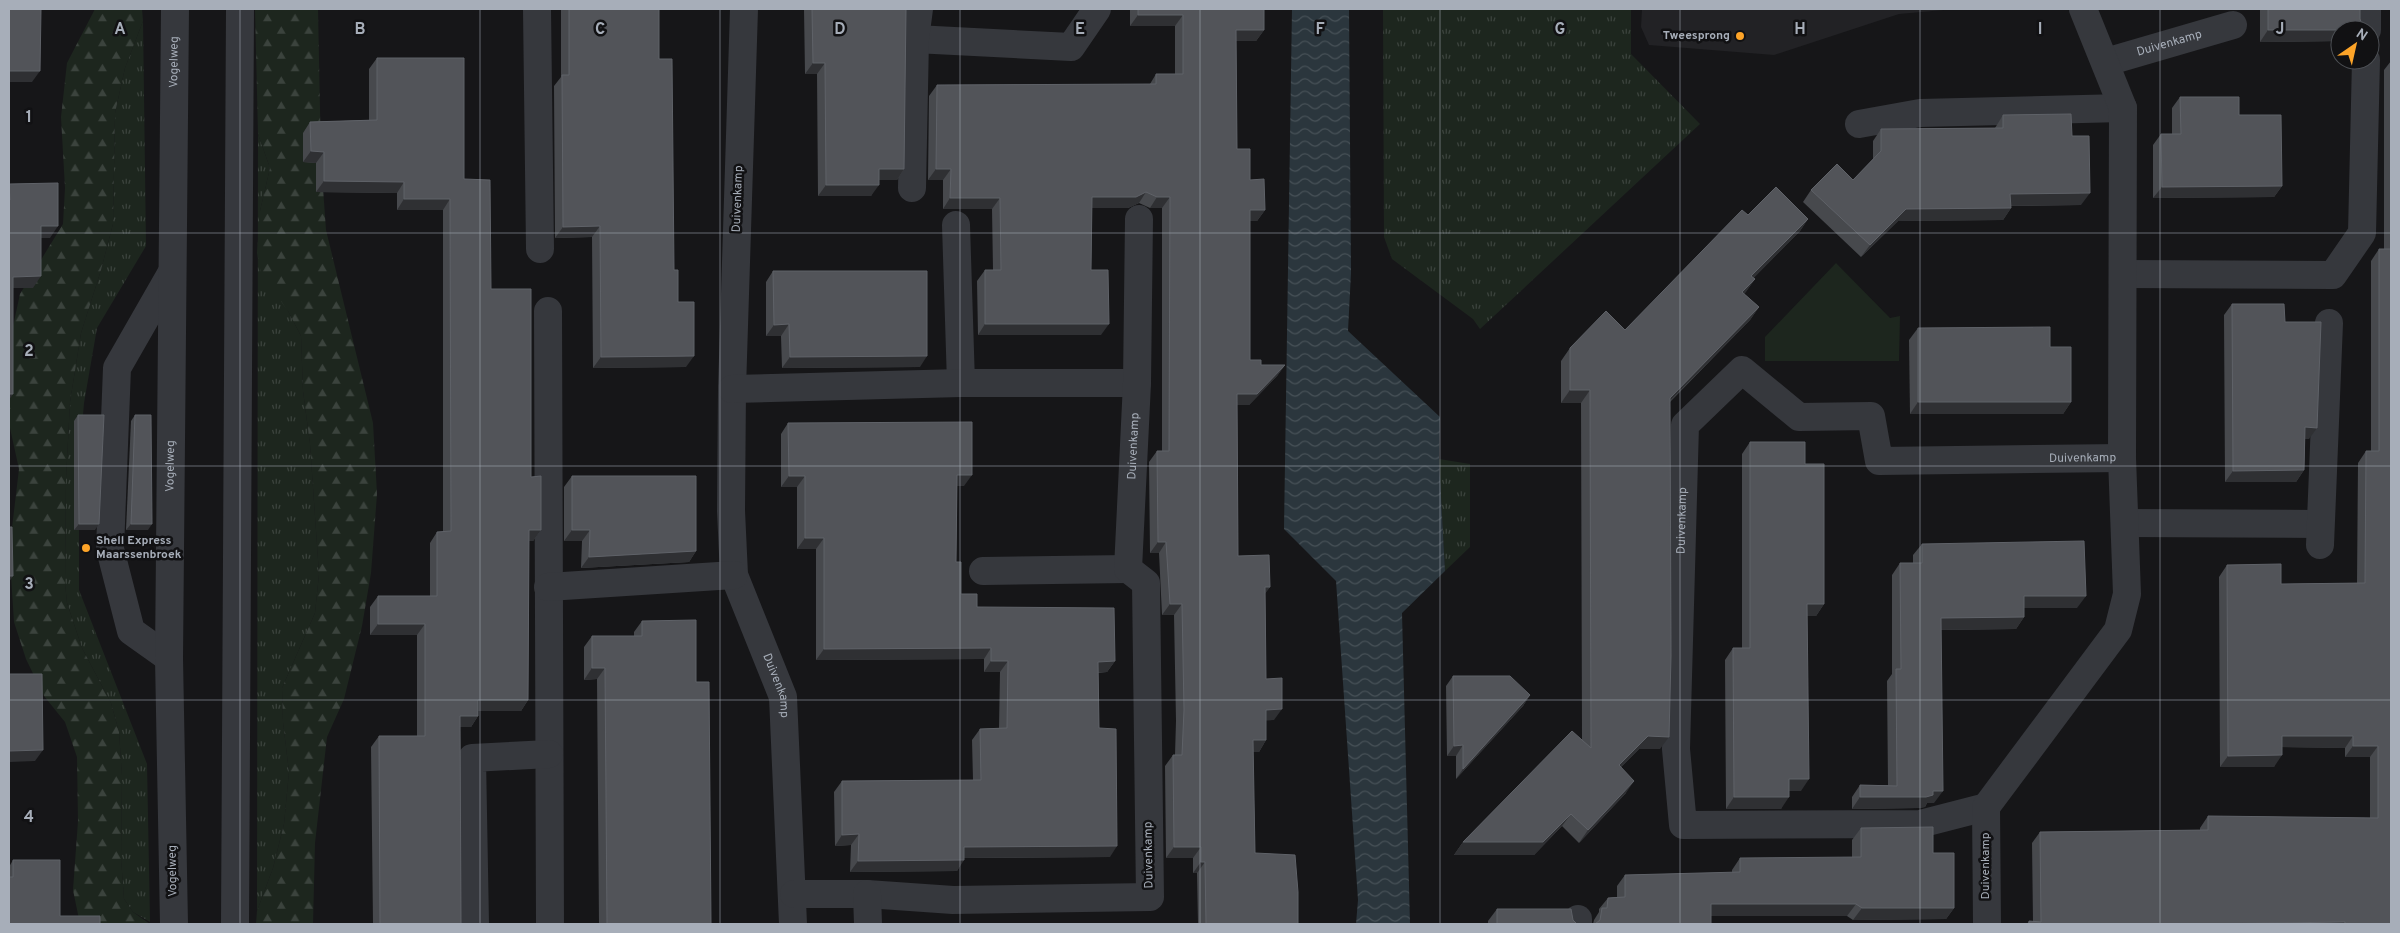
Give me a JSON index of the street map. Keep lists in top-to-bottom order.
{
  "streets": {
    "street": ["Duivenkamp", "Vogelweg"]
  },
  "places": ["Tweesprong", "Shell Express Maarssenbroek"],
  "north": "top right",
  "grid": {
    "columns": [
      "A",
      "B",
      "C",
      "D",
      "E",
      "F",
      "G",
      "H",
      "I",
      "J"
    ],
    "rows": [
      "1",
      "2",
      "3",
      "4"
    ]
  }
}
